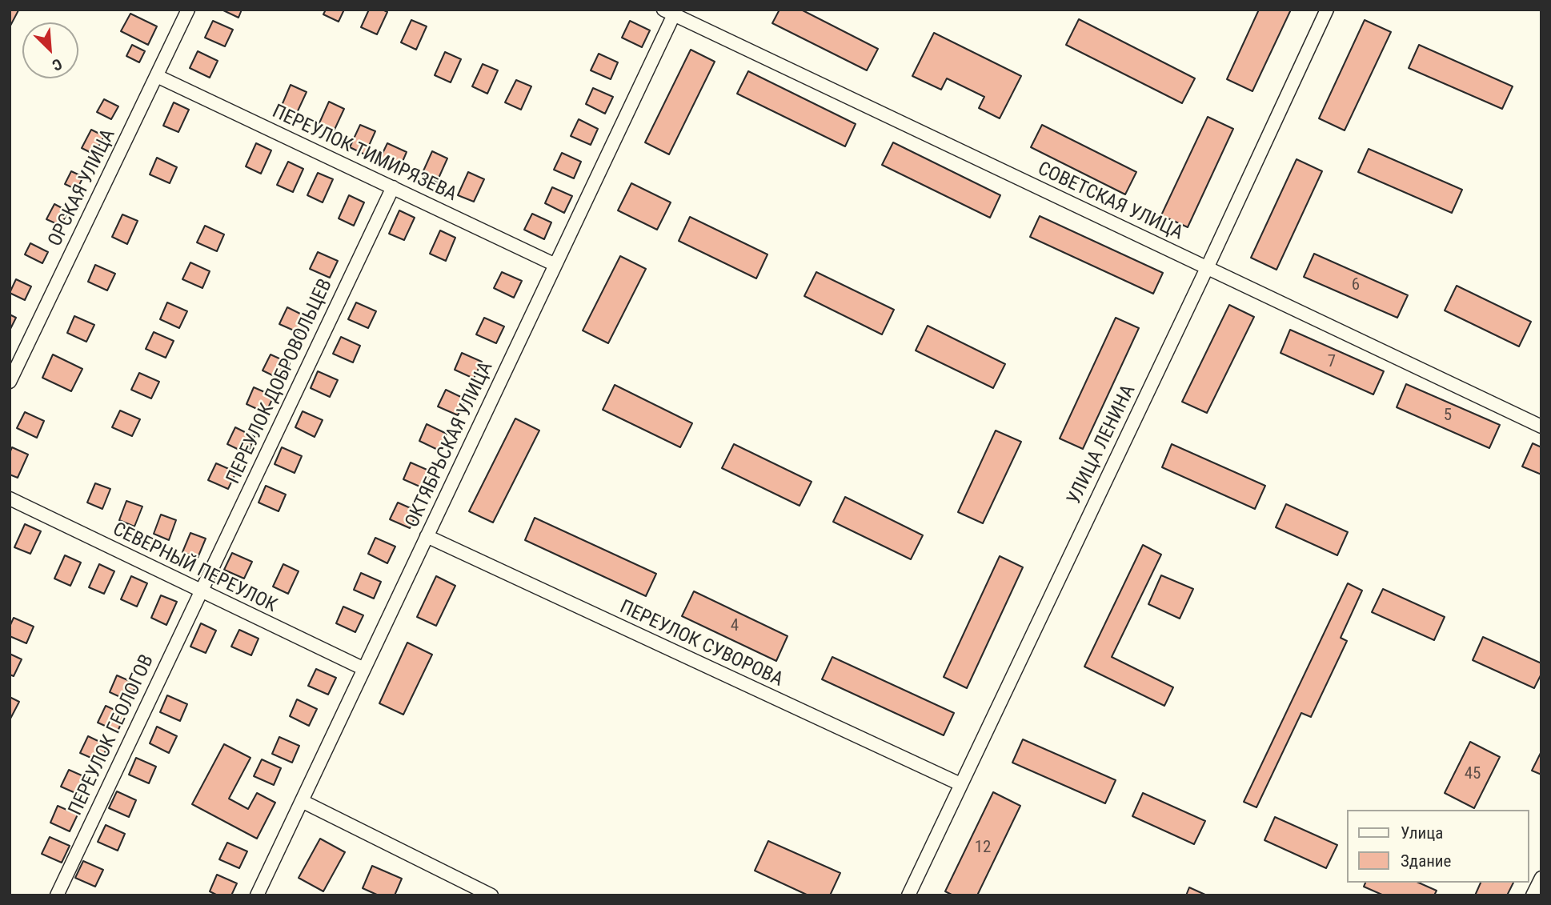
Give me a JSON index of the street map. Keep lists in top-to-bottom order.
{
  "streets": {
    "street": [
      "ПЕРЕУЛОК ТИМИРЯЗЕВА",
      "ОРСКАЯ УЛИЦА",
      "СОВЕТСКАЯ УЛИЦА",
      "ПЕРЕУЛОК ДОБРОВОЛЬЦЕВ",
      "ОКТЯБРЬСКАЯ УЛИЦА",
      "УЛИЦА ЛЕНИНА",
      "СЕВЕРНЫЙ ПЕРЕУЛОК",
      "ПЕРЕУЛОК СУВОРОВА",
      "ПЕРЕУЛОК ГЕОЛОГОВ"
    ]
  },
  "crossings": [
    ["ПЕРЕУЛОК ТИМИРЯЗЕВА", "ОРСКАЯ УЛИЦА"],
    ["ПЕРЕУЛОК ТИМИРЯЗЕВА", "ПЕРЕУЛОК ДОБРОВОЛЬЦЕВ"],
    ["ПЕРЕУЛОК ТИМИРЯЗЕВА", "ОКТЯБРЬСКАЯ УЛИЦА"],
    ["СОВЕТСКАЯ УЛИЦА", "ОКТЯБРЬСКАЯ УЛИЦА"],
    ["СОВЕТСКАЯ УЛИЦА", "УЛИЦА ЛЕНИНА"],
    ["ПЕРЕУЛОК ДОБРОВОЛЬЦЕВ", "СЕВЕРНЫЙ ПЕРЕУЛОК"],
    ["ПЕРЕУЛОК ДОБРОВОЛЬЦЕВ", "ПЕРЕУЛОК ГЕОЛОГОВ"],
    ["ОКТЯБРЬСКАЯ УЛИЦА", "СЕВЕРНЫЙ ПЕРЕУЛОК"],
    ["ОКТЯБРЬСКАЯ УЛИЦА", "ПЕРЕУЛОК СУВОРОВА"],
    ["УЛИЦА ЛЕНИНА", "ПЕРЕУЛОК СУВОРОВА"],
    ["СЕВЕРНЫЙ ПЕРЕУЛОК", "ПЕРЕУЛОК ГЕОЛОГОВ"]
  ],
  "house_numbers": [
    "6",
    "7",
    "5",
    "4",
    "45",
    "12"
  ],
  "legend": ["Улица", "Здание"],
  "north": "bottom right"
}
